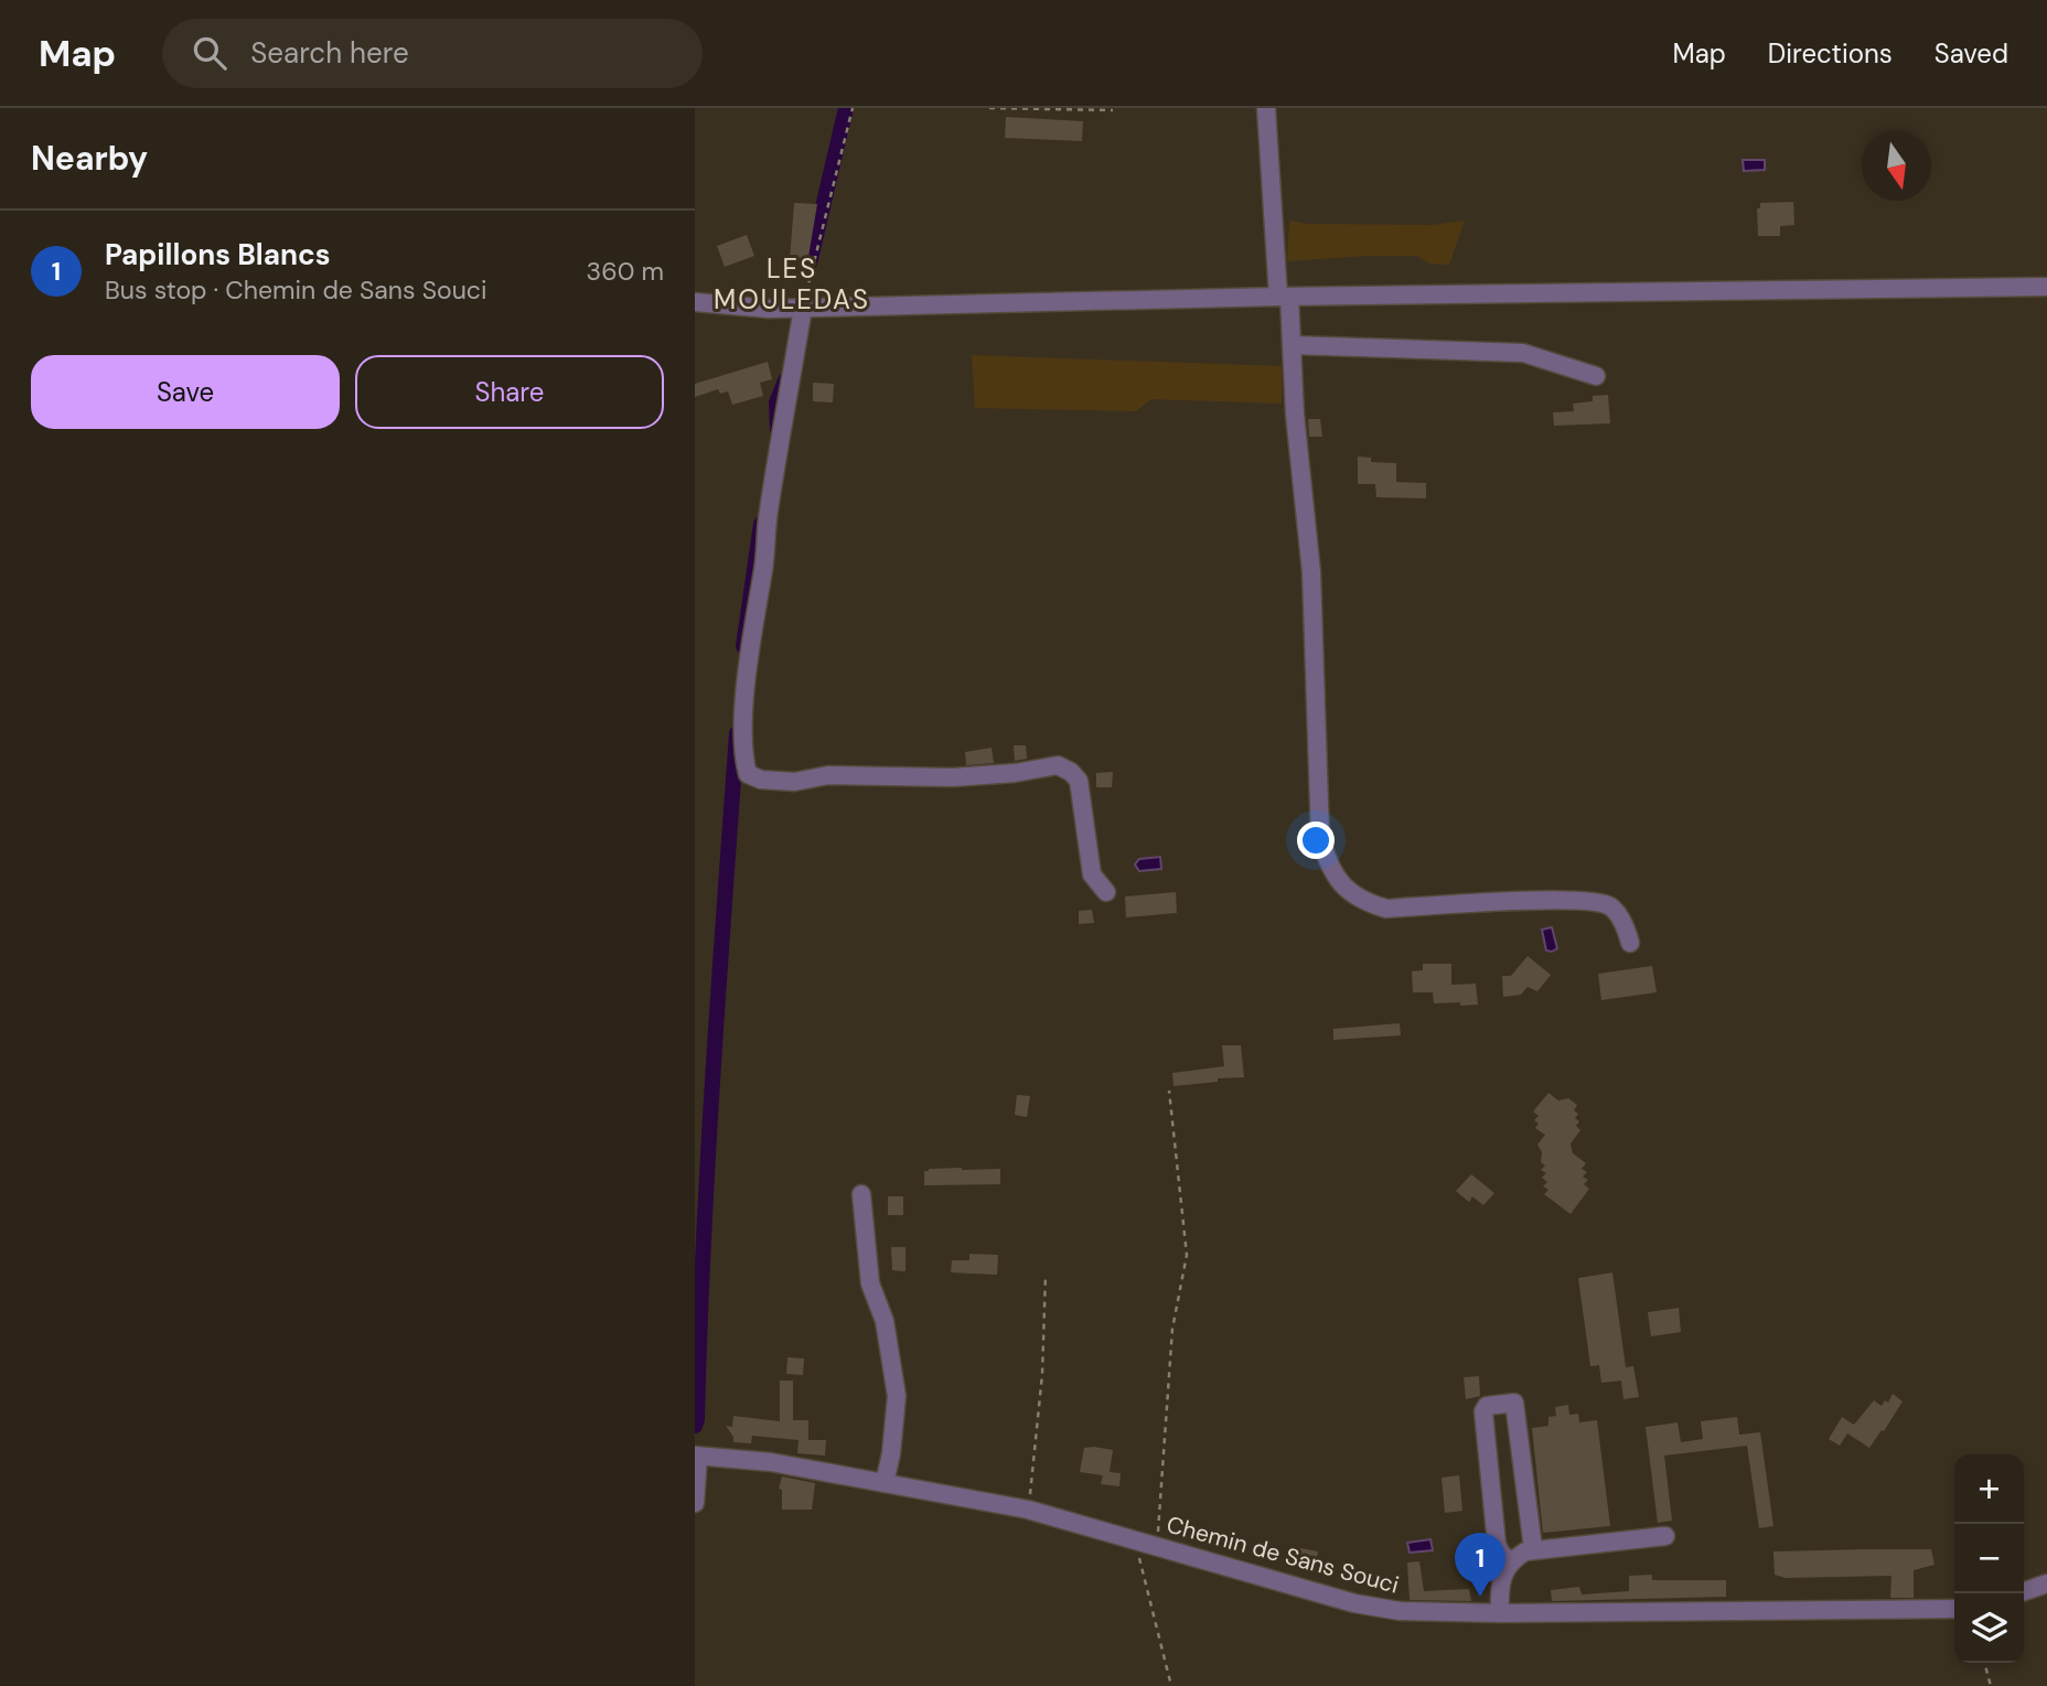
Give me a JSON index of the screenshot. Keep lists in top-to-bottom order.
{
  "streets": {
    "street": ["Chemin de Sans Souci"]
  },
  "districts": ["LES MOULEDAS"],
  "north": "bottom",
  "page": {
    "header": "Map",
    "search": "Search here",
    "nav": ["Map", "Directions", "Saved"],
    "heading": "Nearby",
    "list": [
      {
        "mark": "1",
        "name": "Papillons Blancs",
        "note": "Bus stop · Chemin de Sans Souci",
        "value": "360 m"
      }
    ],
    "buttons": ["Save", "Share"],
    "map_buttons": ["+", "−"],
    "pins": "1"
  }
}
